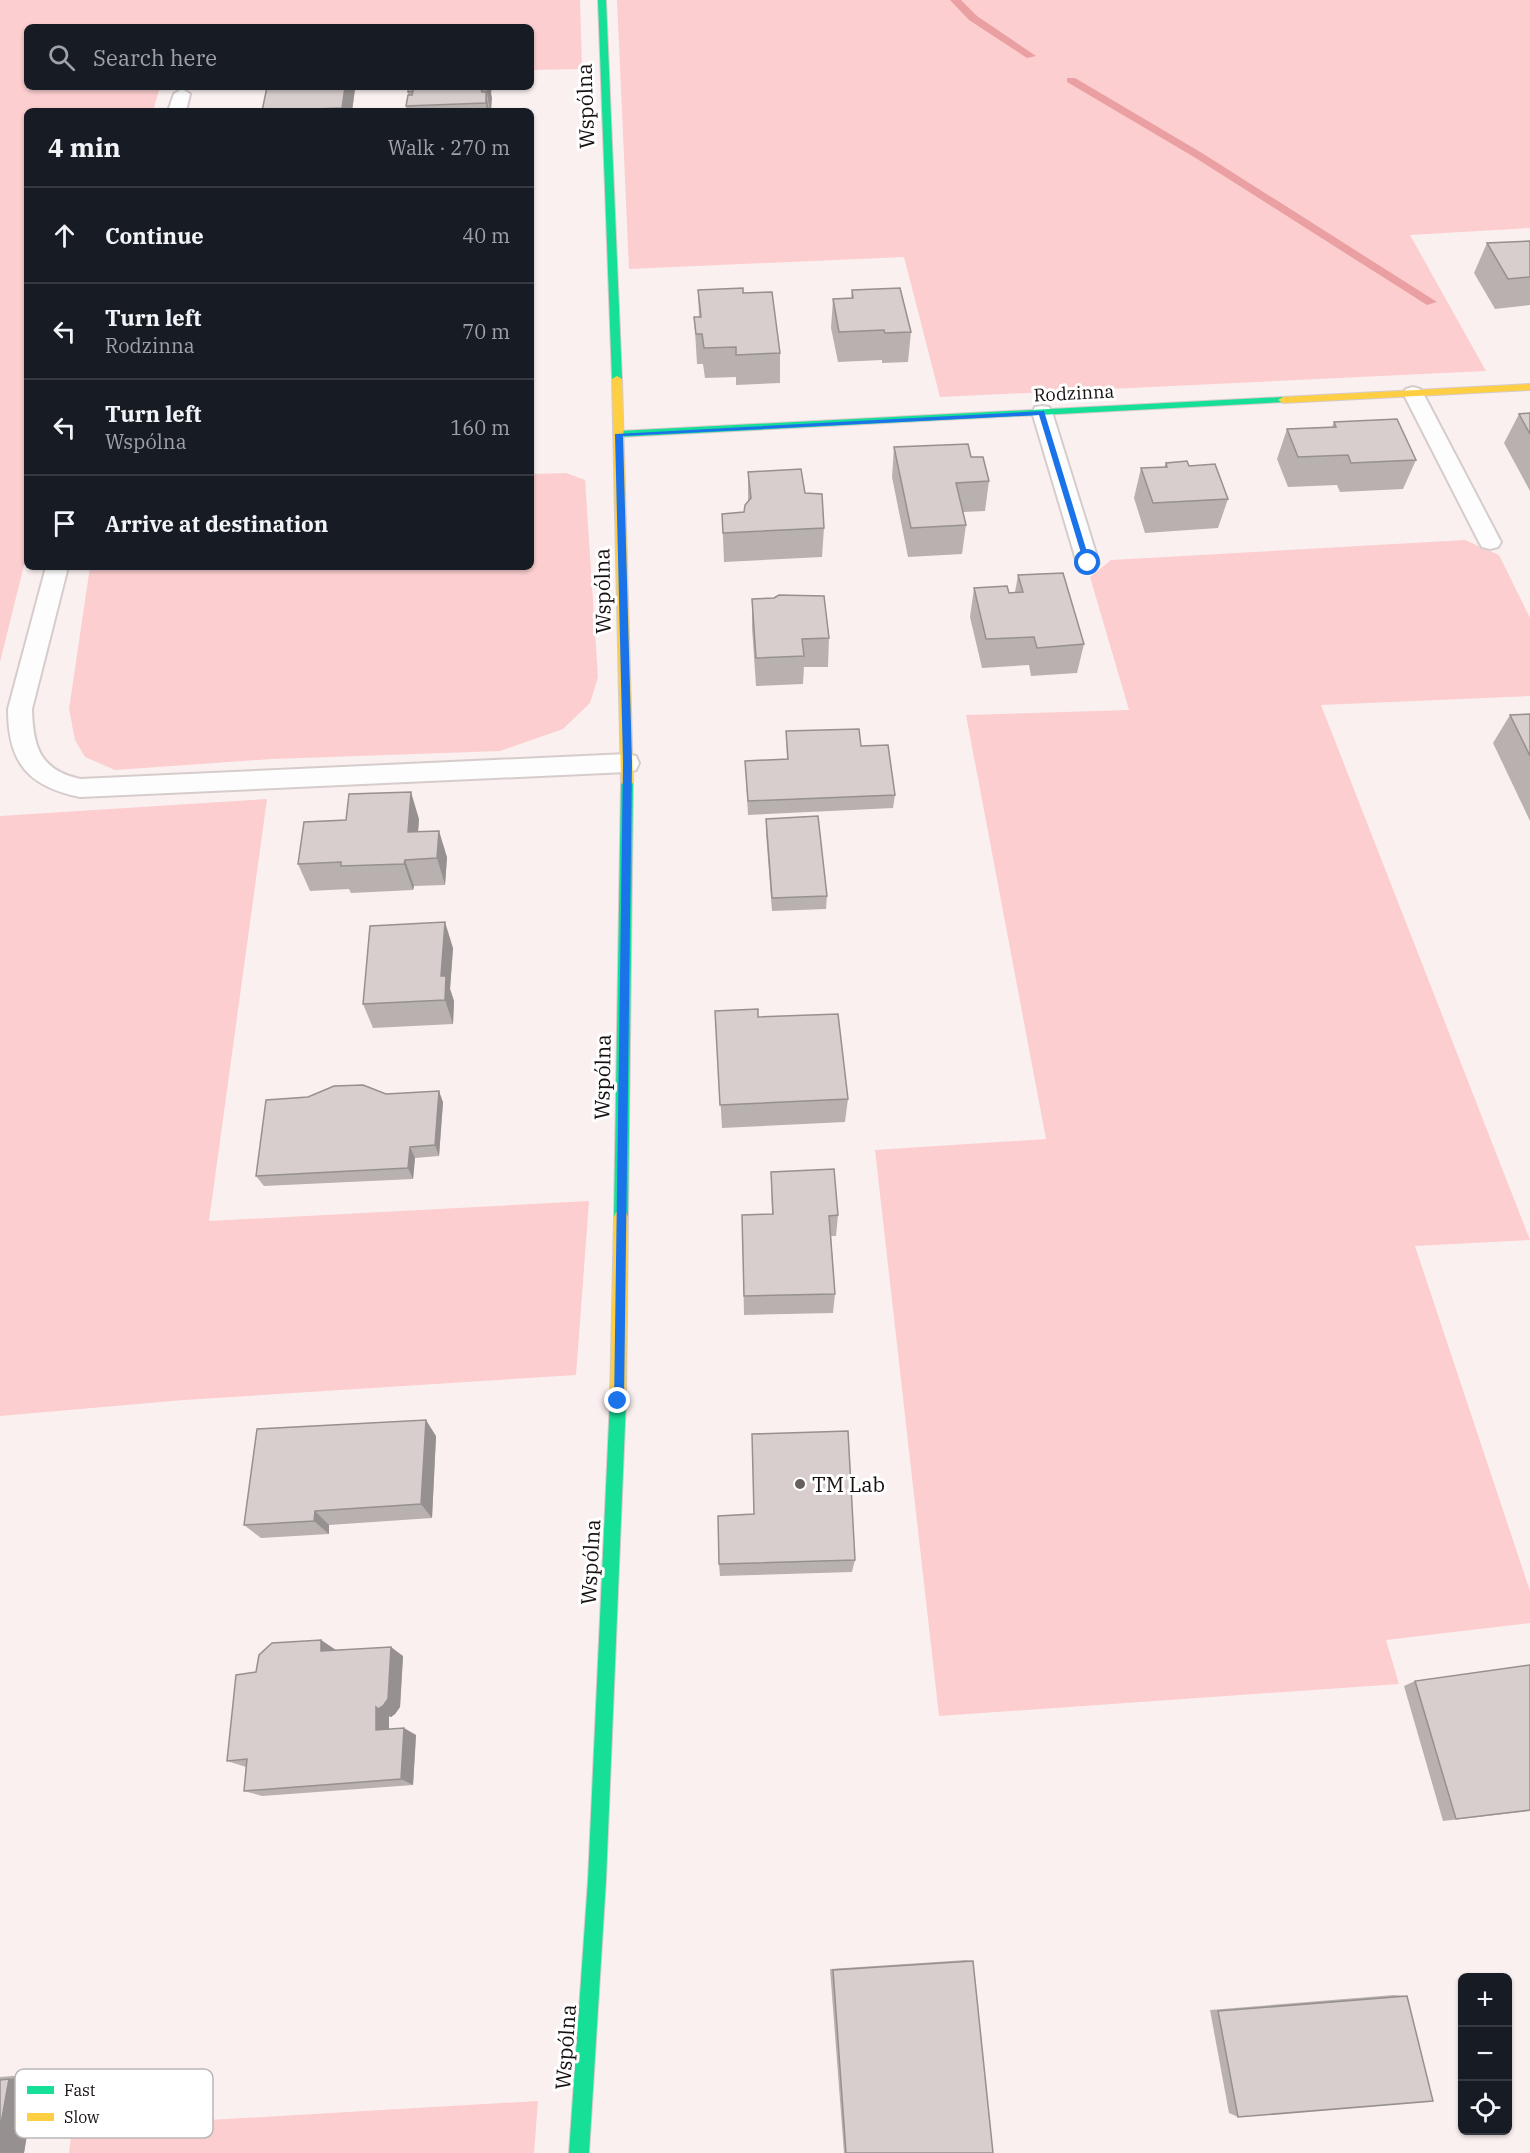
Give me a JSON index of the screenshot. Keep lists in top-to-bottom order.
{
  "streets": {
    "street": ["Wspólna", "Rodzinna"]
  },
  "crossings": [
    ["Wspólna", "Rodzinna"]
  ],
  "places": ["TM Lab"],
  "legend": ["Fast", "Slow"],
  "page": {
    "search": "Search here",
    "heading": ["4 min", "Walk · 270 m"],
    "list": [
      ["Continue", "40 m"],
      ["Turn left", "Rodzinna", "70 m"],
      ["Turn left", "Wspólna", "160 m"],
      "Arrive at destination"
    ],
    "map_buttons": ["+", "−"]
  }
}
